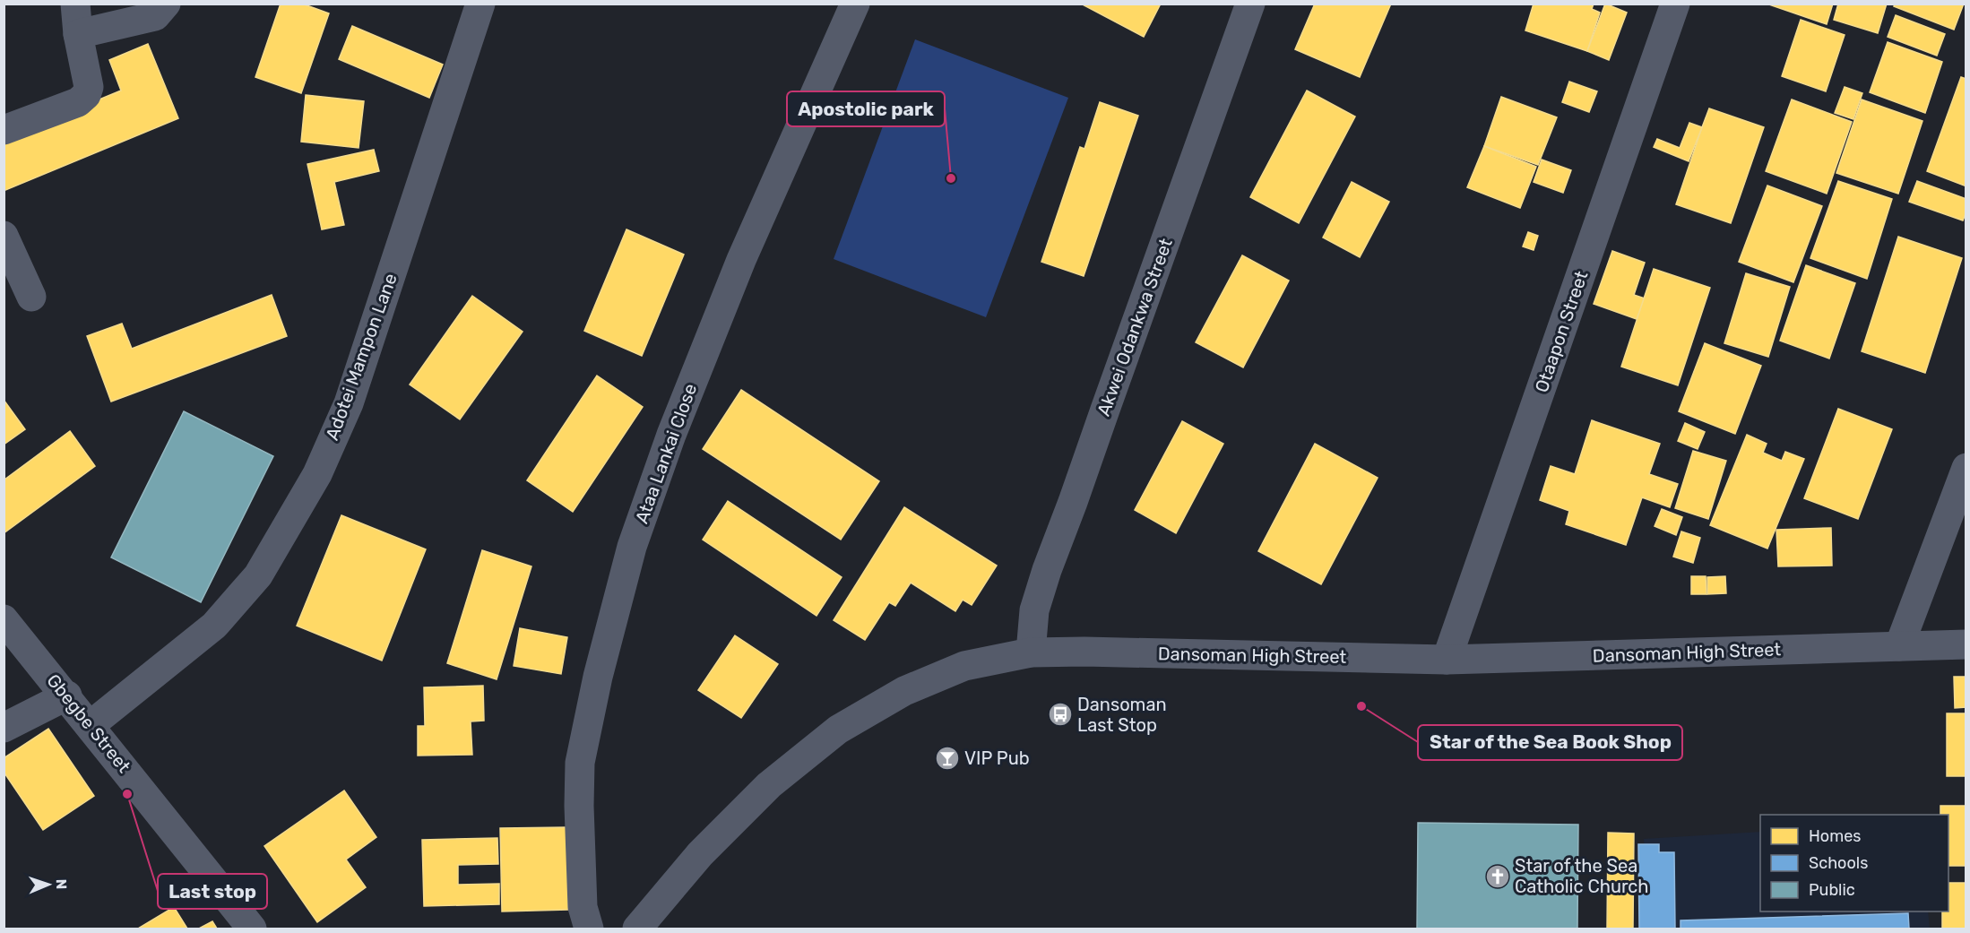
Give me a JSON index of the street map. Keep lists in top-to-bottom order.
{
  "streets": {
    "street": [
      "Akwei Odankwa Street",
      "Otaapon Street",
      "Adotei Mampon Lane",
      "Ataa Lankai Close",
      "Dansoman High Street",
      "Gbegbe Street"
    ]
  },
  "crossings": [
    ["Akwei Odankwa Street", "Dansoman High Street"],
    ["Otaapon Street", "Dansoman High Street"],
    ["Adotei Mampon Lane", "Gbegbe Street"]
  ],
  "places": {
    "other": ["Apostolic park", "Star of the Sea Book Shop", "Last stop"],
    "bus stop": ["Dansoman Last Stop"],
    "bar": ["VIP Pub"],
    "church": ["Star of the Sea Catholic Church"]
  },
  "legend": ["Homes", "Schools", "Public"],
  "north": "right"
}
